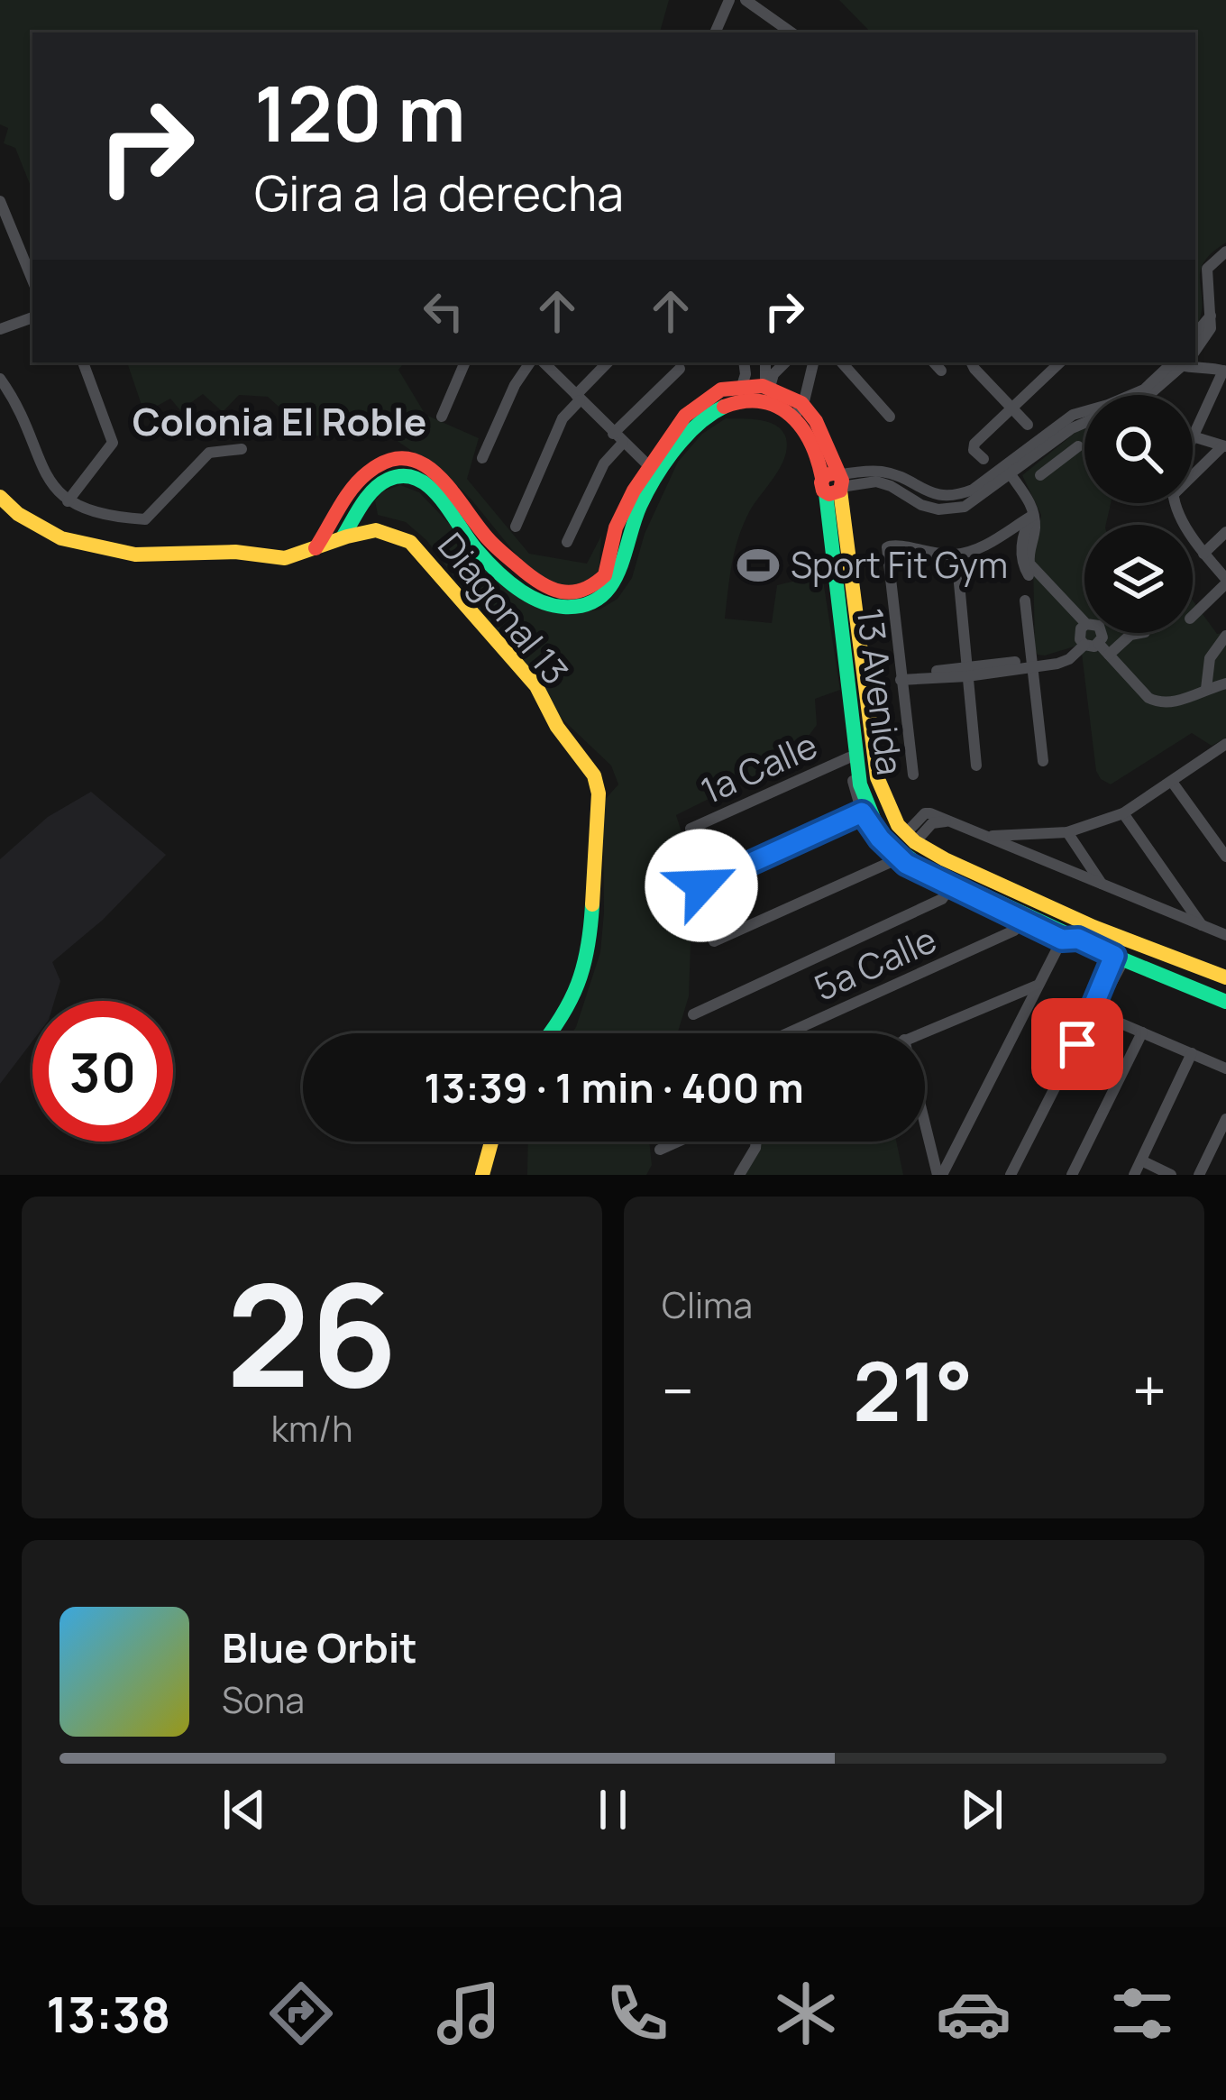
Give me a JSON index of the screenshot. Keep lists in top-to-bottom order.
{
  "streets": {
    "street": [
      "Diagonal 13",
      "13 Avenida",
      "1a Calle",
      "5a Calle"
    ]
  },
  "crossings": [
    ["13 Avenida", "5a Calle"]
  ],
  "districts": ["Colonia El Roble"],
  "places": {
    "sports": ["Sport Fit Gym"]
  },
  "page": {
    "turn": ["120 m", "Gira a la derecha"],
    "limit": "30",
    "trip": "13:39 · 1 min · 400 m",
    "tile": [
      ["26", "km/h"],
      "Clima"
    ],
    "heat": ["−", "21°", "+"],
    "song": ["Blue Orbit", "Sona"],
    "tabs": "13:38"
  }
}
